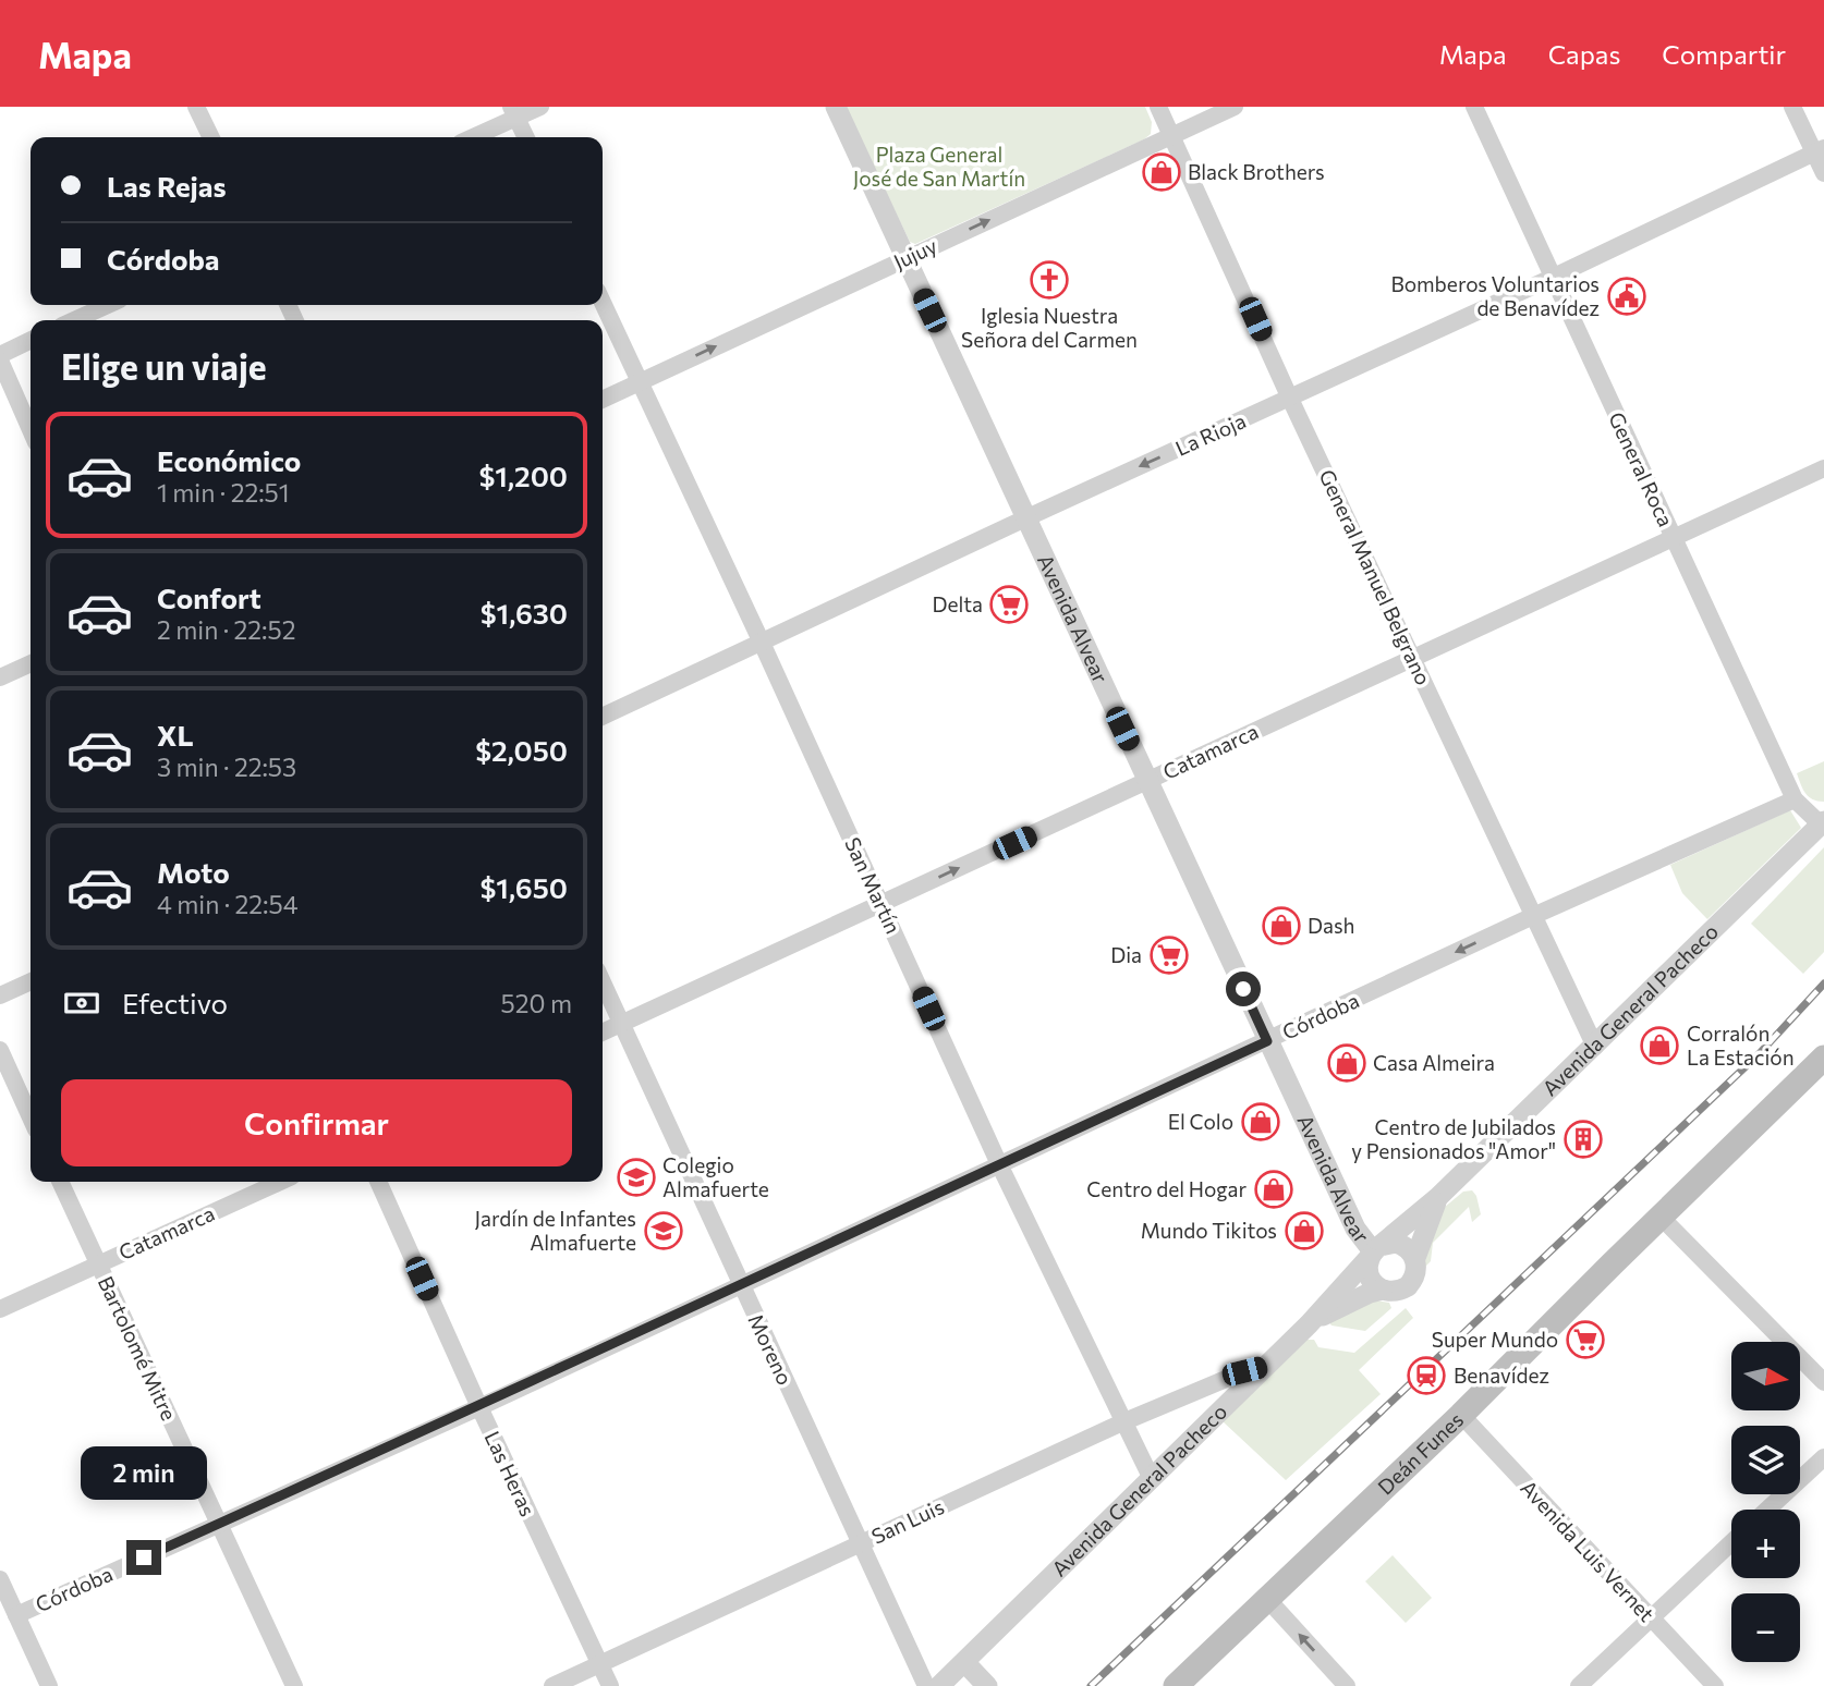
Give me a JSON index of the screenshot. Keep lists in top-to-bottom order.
{
  "streets": {
    "main road": ["Deán Funes"],
    "street": [
      "Jujuy",
      "La Rioja",
      "General Roca",
      "General Manuel Belgrano",
      "Avenida Alvear",
      "Catamarca",
      "San Martín",
      "Avenida General Pacheco",
      "Córdoba",
      "Bartolomé Mitre",
      "Moreno",
      "Las Heras",
      "San Luis",
      "Avenida Luis Vernet"
    ]
  },
  "crossings": [
    ["Jujuy", "General Manuel Belgrano"],
    ["Jujuy", "Avenida Alvear"],
    ["Jujuy", "San Martín"],
    ["La Rioja", "General Roca"],
    ["La Rioja", "General Manuel Belgrano"],
    ["La Rioja", "Avenida Alvear"],
    ["La Rioja", "San Martín"],
    ["General Roca", "Catamarca"],
    ["General Roca", "Avenida General Pacheco"],
    ["General Roca", "Córdoba"],
    ["General Manuel Belgrano", "Catamarca"],
    ["General Manuel Belgrano", "Avenida General Pacheco"],
    ["General Manuel Belgrano", "Córdoba"],
    ["Avenida Alvear", "Catamarca"],
    ["Avenida Alvear", "Avenida General Pacheco"],
    ["Avenida Alvear", "Córdoba"],
    ["Catamarca", "San Martín"],
    ["Catamarca", "Bartolomé Mitre"],
    ["Catamarca", "Moreno"],
    ["San Martín", "Avenida General Pacheco"],
    ["San Martín", "Córdoba"],
    ["San Martín", "San Luis"],
    ["Avenida General Pacheco", "San Luis"],
    ["Córdoba", "Bartolomé Mitre"],
    ["Córdoba", "Moreno"],
    ["Córdoba", "Las Heras"],
    ["Moreno", "San Luis"],
    ["Deán Funes", "Avenida Luis Vernet"],
    ["Las Heras", "San Luis"]
  ],
  "one_way": ["Jujuy"],
  "parks": ["Plaza General José de San Martín"],
  "places": {
    "shop": [
      "Black Brothers",
      "Dash",
      "Corralón La Estación",
      "Casa Almeira",
      "El Colo",
      "Centro del Hogar",
      "Mundo Tikitos"
    ],
    "church": ["Iglesia Nuestra Señora del Carmen"],
    "public building": ["Bomberos Voluntarios de Benavídez"],
    "supermarket": ["Delta", "Dia", "Super Mundo"],
    "building": ["Centro de Jubilados y Pensionados \"Amor\""],
    "school or university": ["Colegio Almafuerte", "Jardín de Infantes Almafuerte"],
    "station": ["Benavídez"]
  },
  "north": "right",
  "page": {
    "header": "Mapa",
    "nav": ["Mapa", "Capas", "Compartir"],
    "banner": ["Las Rejas", "Córdoba"],
    "heading": "Elige un viaje",
    "list": [
      {
        "name": "Económico",
        "note": "1 min · 22:51",
        "value": "$1,200"
      },
      {
        "name": "Confort",
        "note": "2 min · 22:52",
        "value": "$1,630"
      },
      {
        "name": "XL",
        "note": "3 min · 22:53",
        "value": "$2,050"
      },
      {
        "name": "Moto",
        "note": "4 min · 22:54",
        "value": "$1,650"
      }
    ],
    "pay": ["Efectivo", "520 m"],
    "buttons": "Confirmar",
    "map_buttons": ["+", "−"],
    "bubble": "2 min"
  }
}
